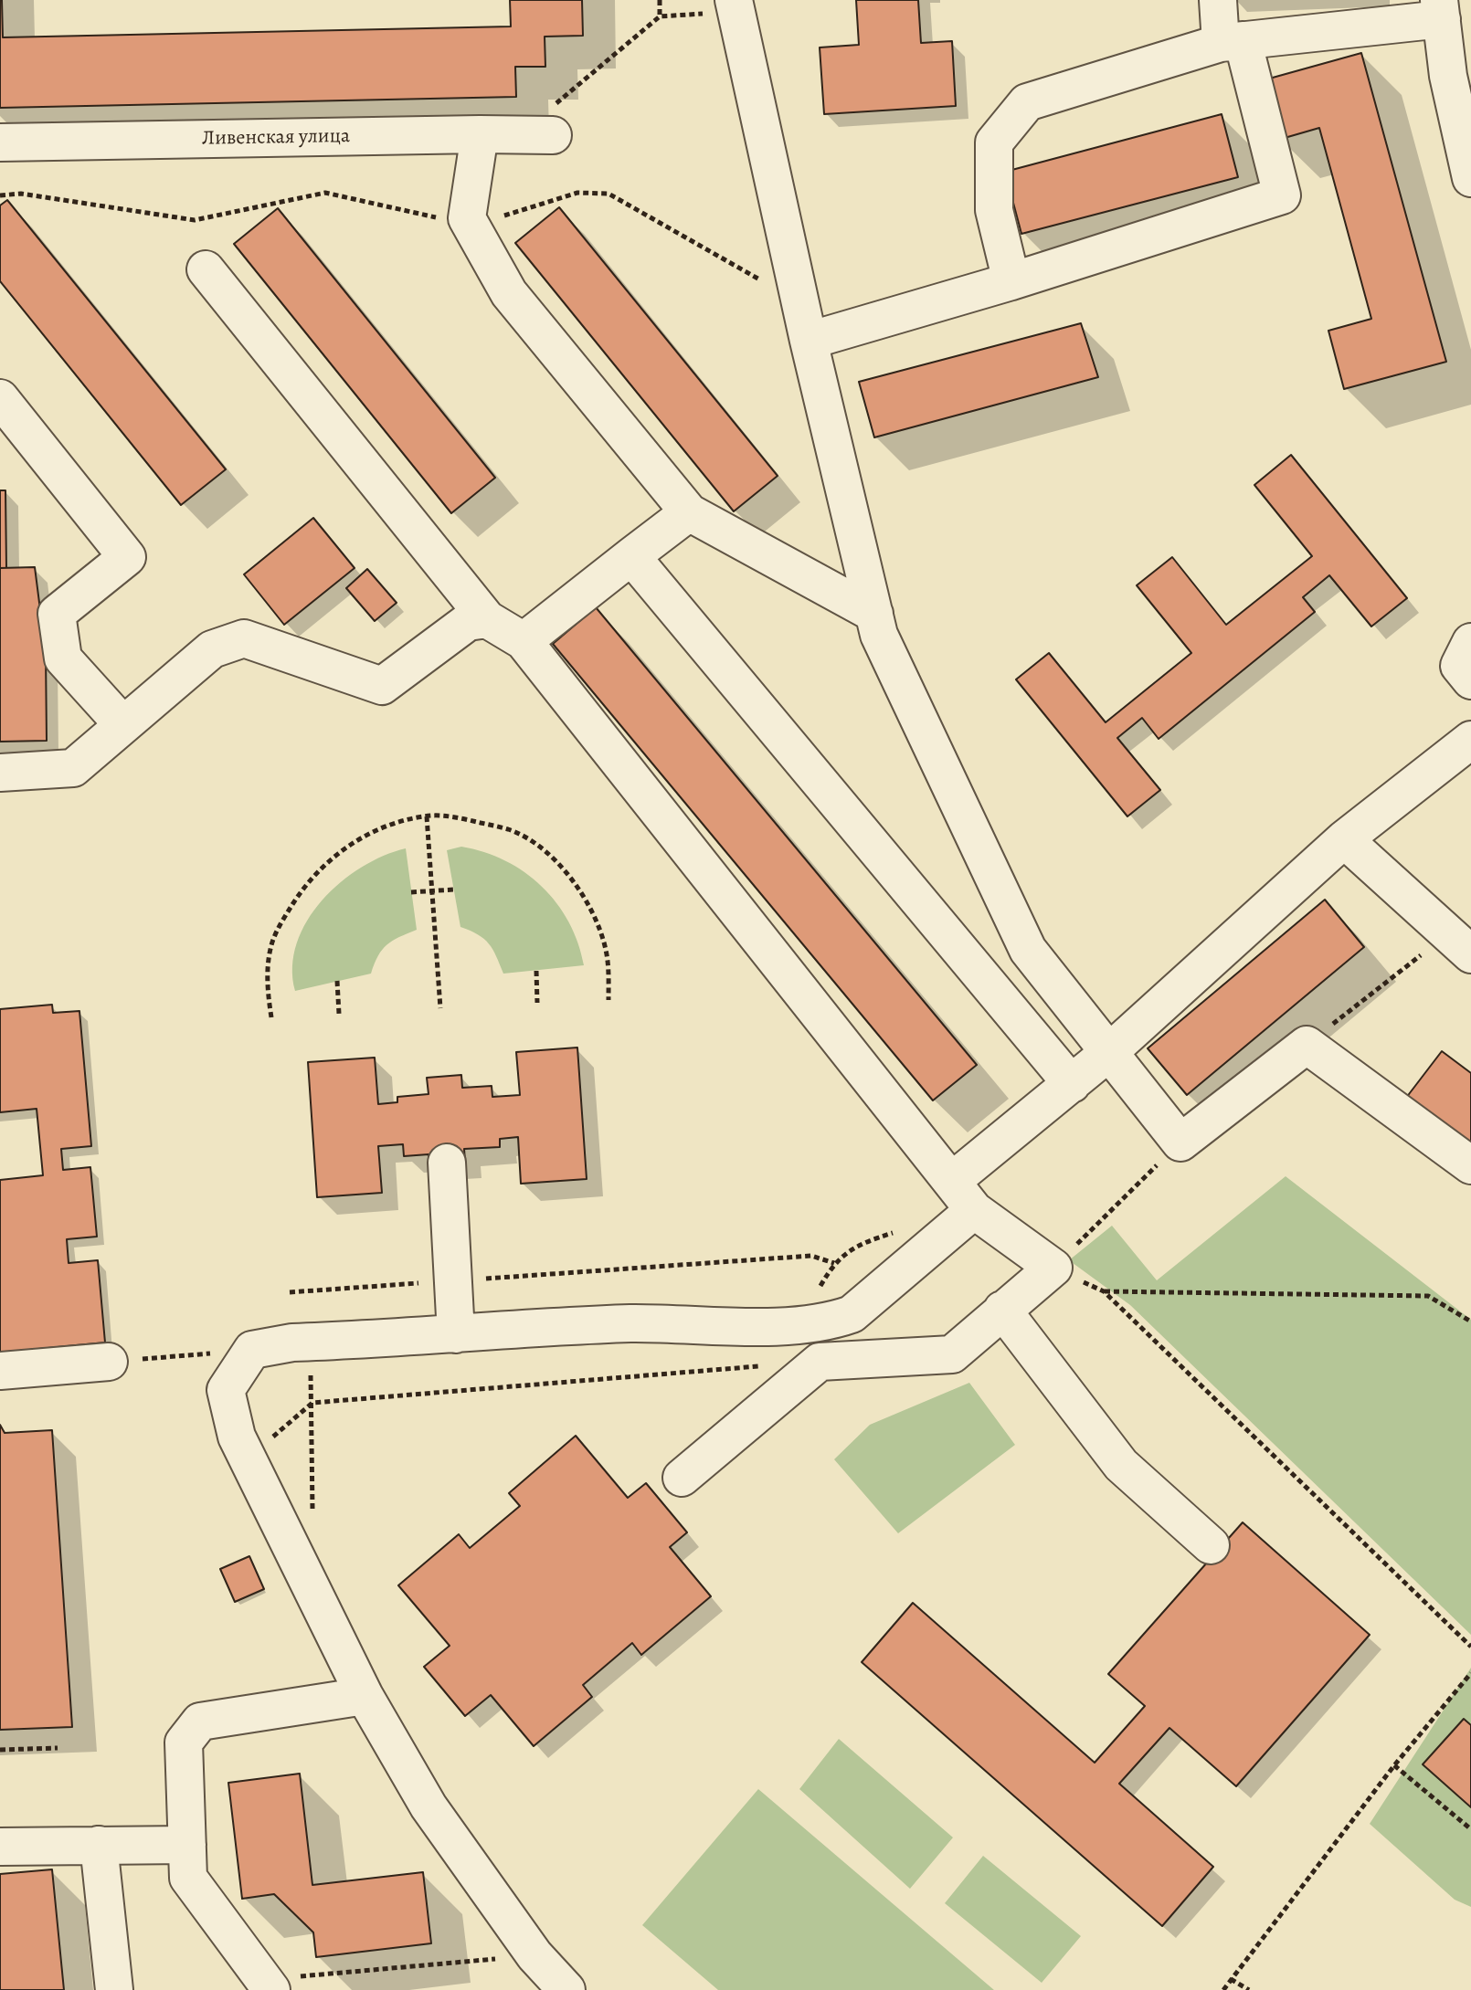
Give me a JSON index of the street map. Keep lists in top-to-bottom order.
{
  "streets": {
    "street": ["Ливенская улица"]
  }
}
